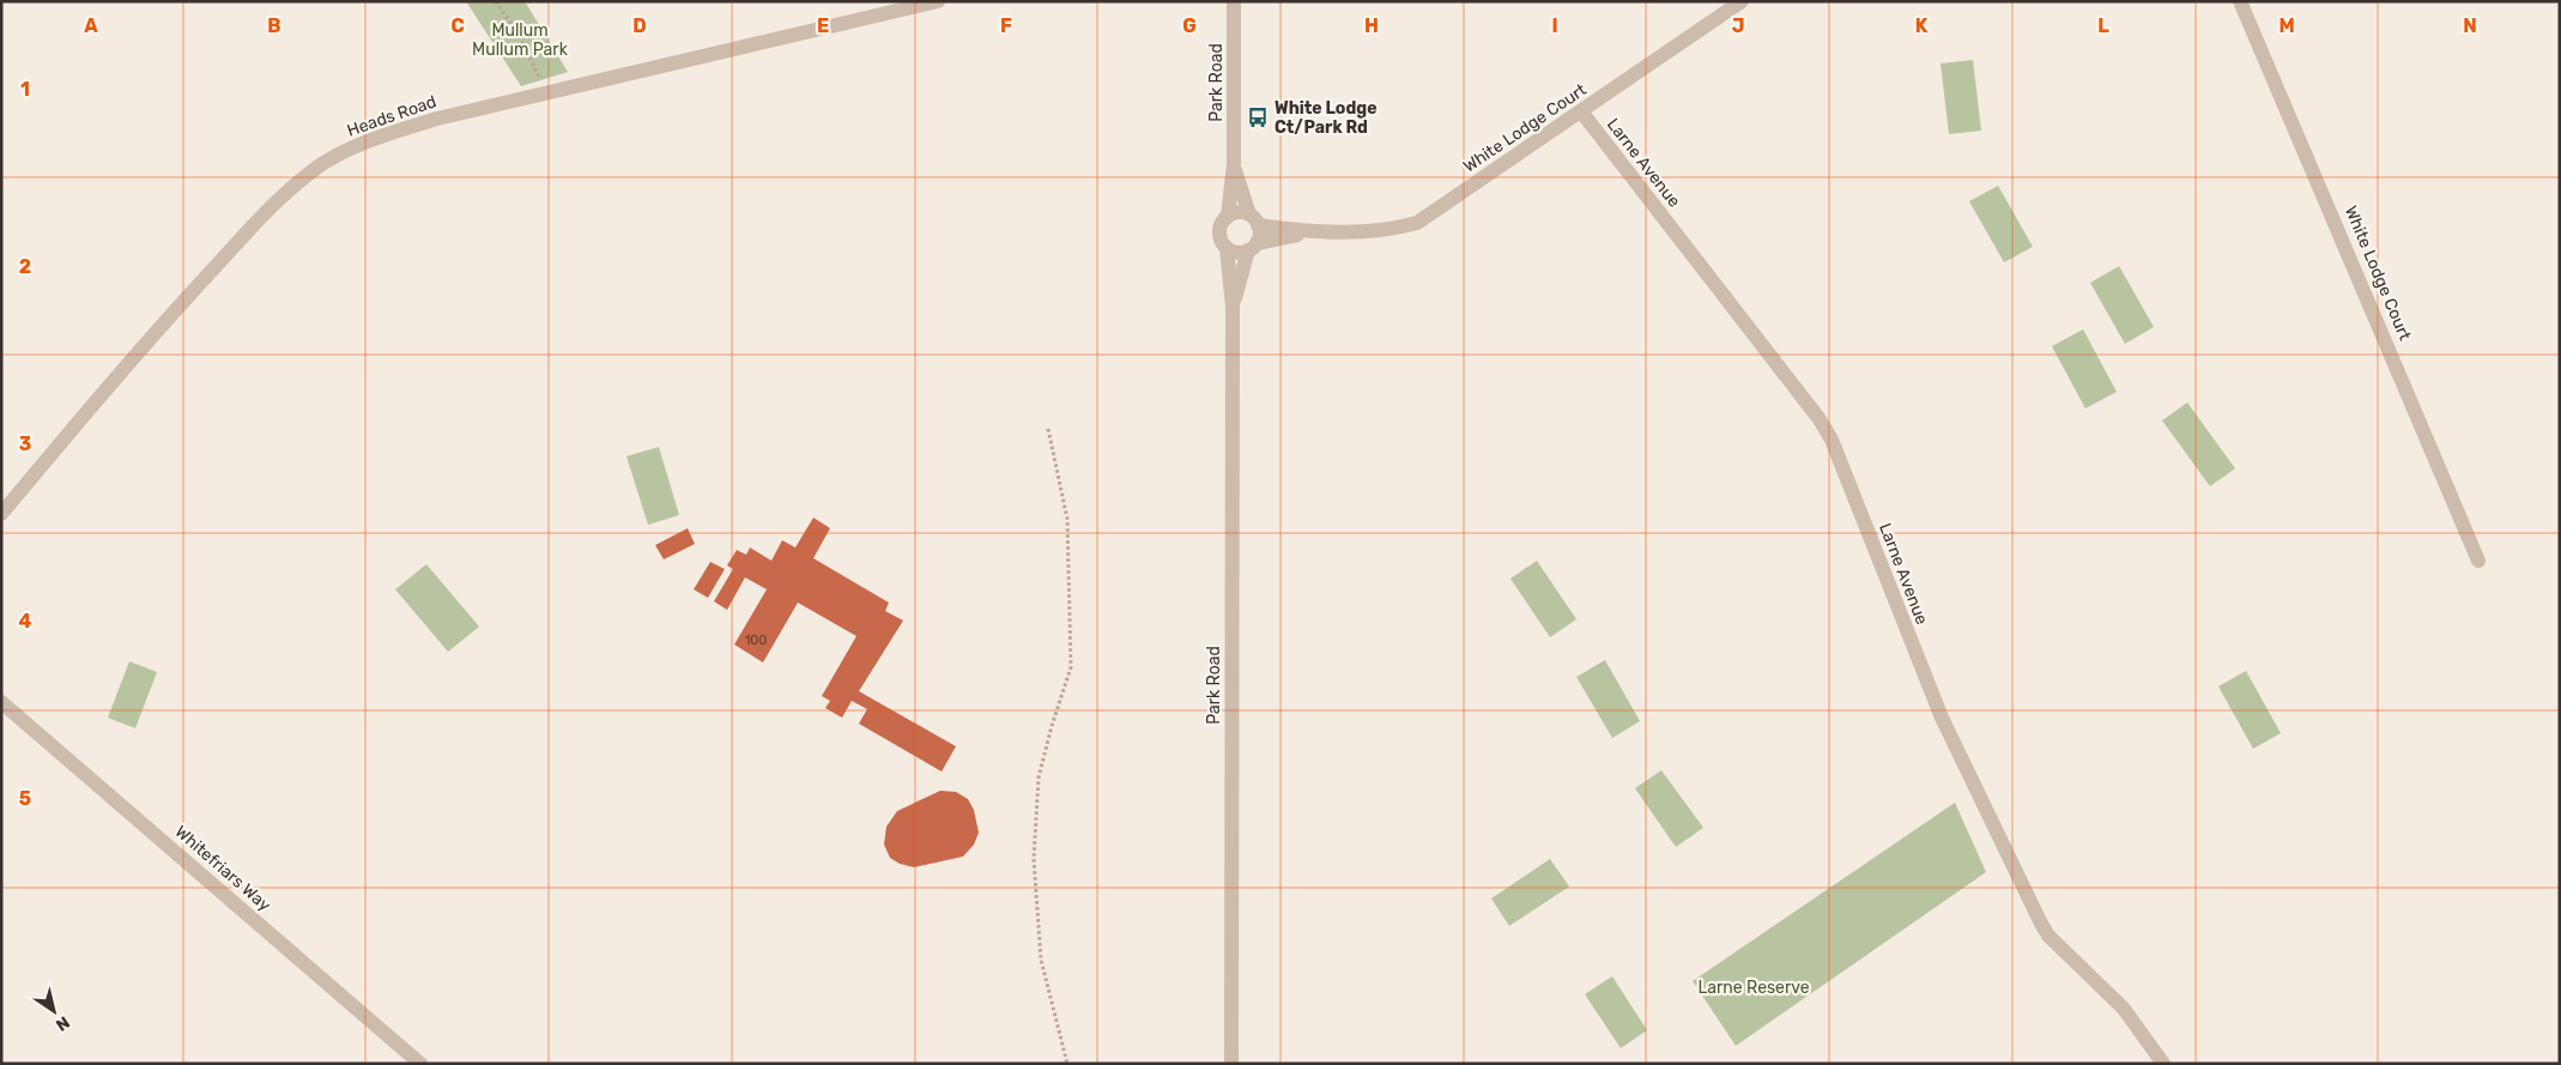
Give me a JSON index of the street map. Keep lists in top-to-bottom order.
{
  "streets": {
    "street": [
      "Park Road",
      "Heads Road",
      "White Lodge Court",
      "Larne Avenue",
      "Whitefriars Way"
    ]
  },
  "crossings": [
    ["Park Road", "White Lodge Court"],
    ["White Lodge Court", "Larne Avenue"]
  ],
  "parks": ["Mullum Mullum Park", "Larne Reserve"],
  "places": {
    "bus stop": ["White Lodge Ct/Park Rd"]
  },
  "house_numbers": ["100"],
  "north": "bottom right",
  "grid": {
    "columns": [
      "A",
      "B",
      "C",
      "D",
      "E",
      "F",
      "G",
      "H",
      "I",
      "J",
      "K",
      "L",
      "M",
      "N"
    ],
    "rows": [
      "1",
      "2",
      "3",
      "4",
      "5"
    ]
  }
}
